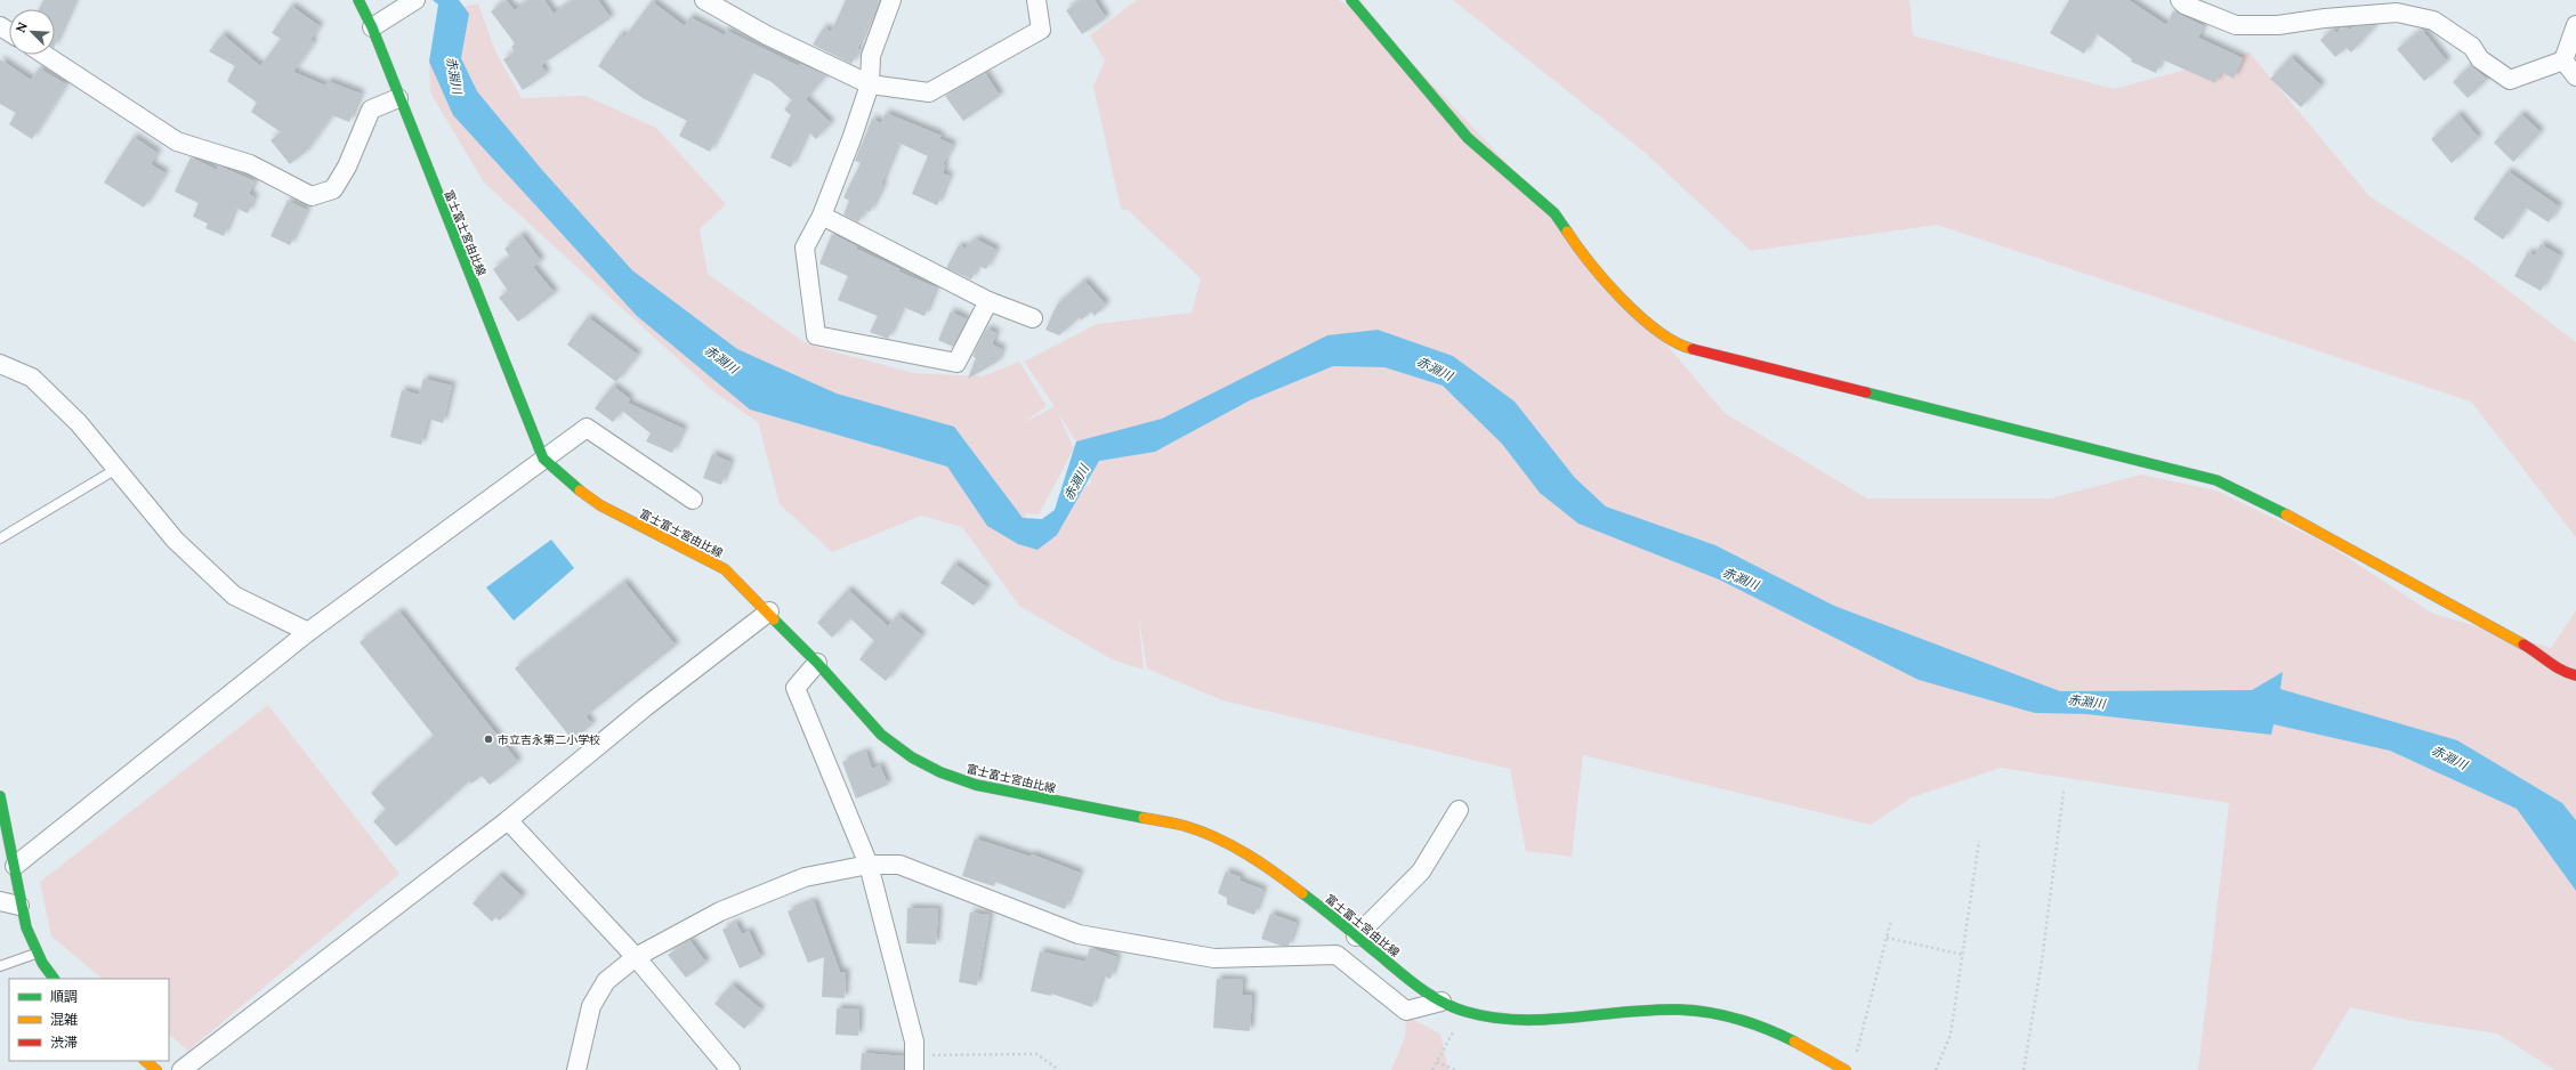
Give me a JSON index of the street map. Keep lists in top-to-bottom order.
{
  "streets": {
    "main road": ["富士富士宮由比線"]
  },
  "water": ["赤淵川"],
  "places": ["市立吉永第二小学校"],
  "legend": ["順調", "混雑", "渋滞"],
  "north": "top left"
}
